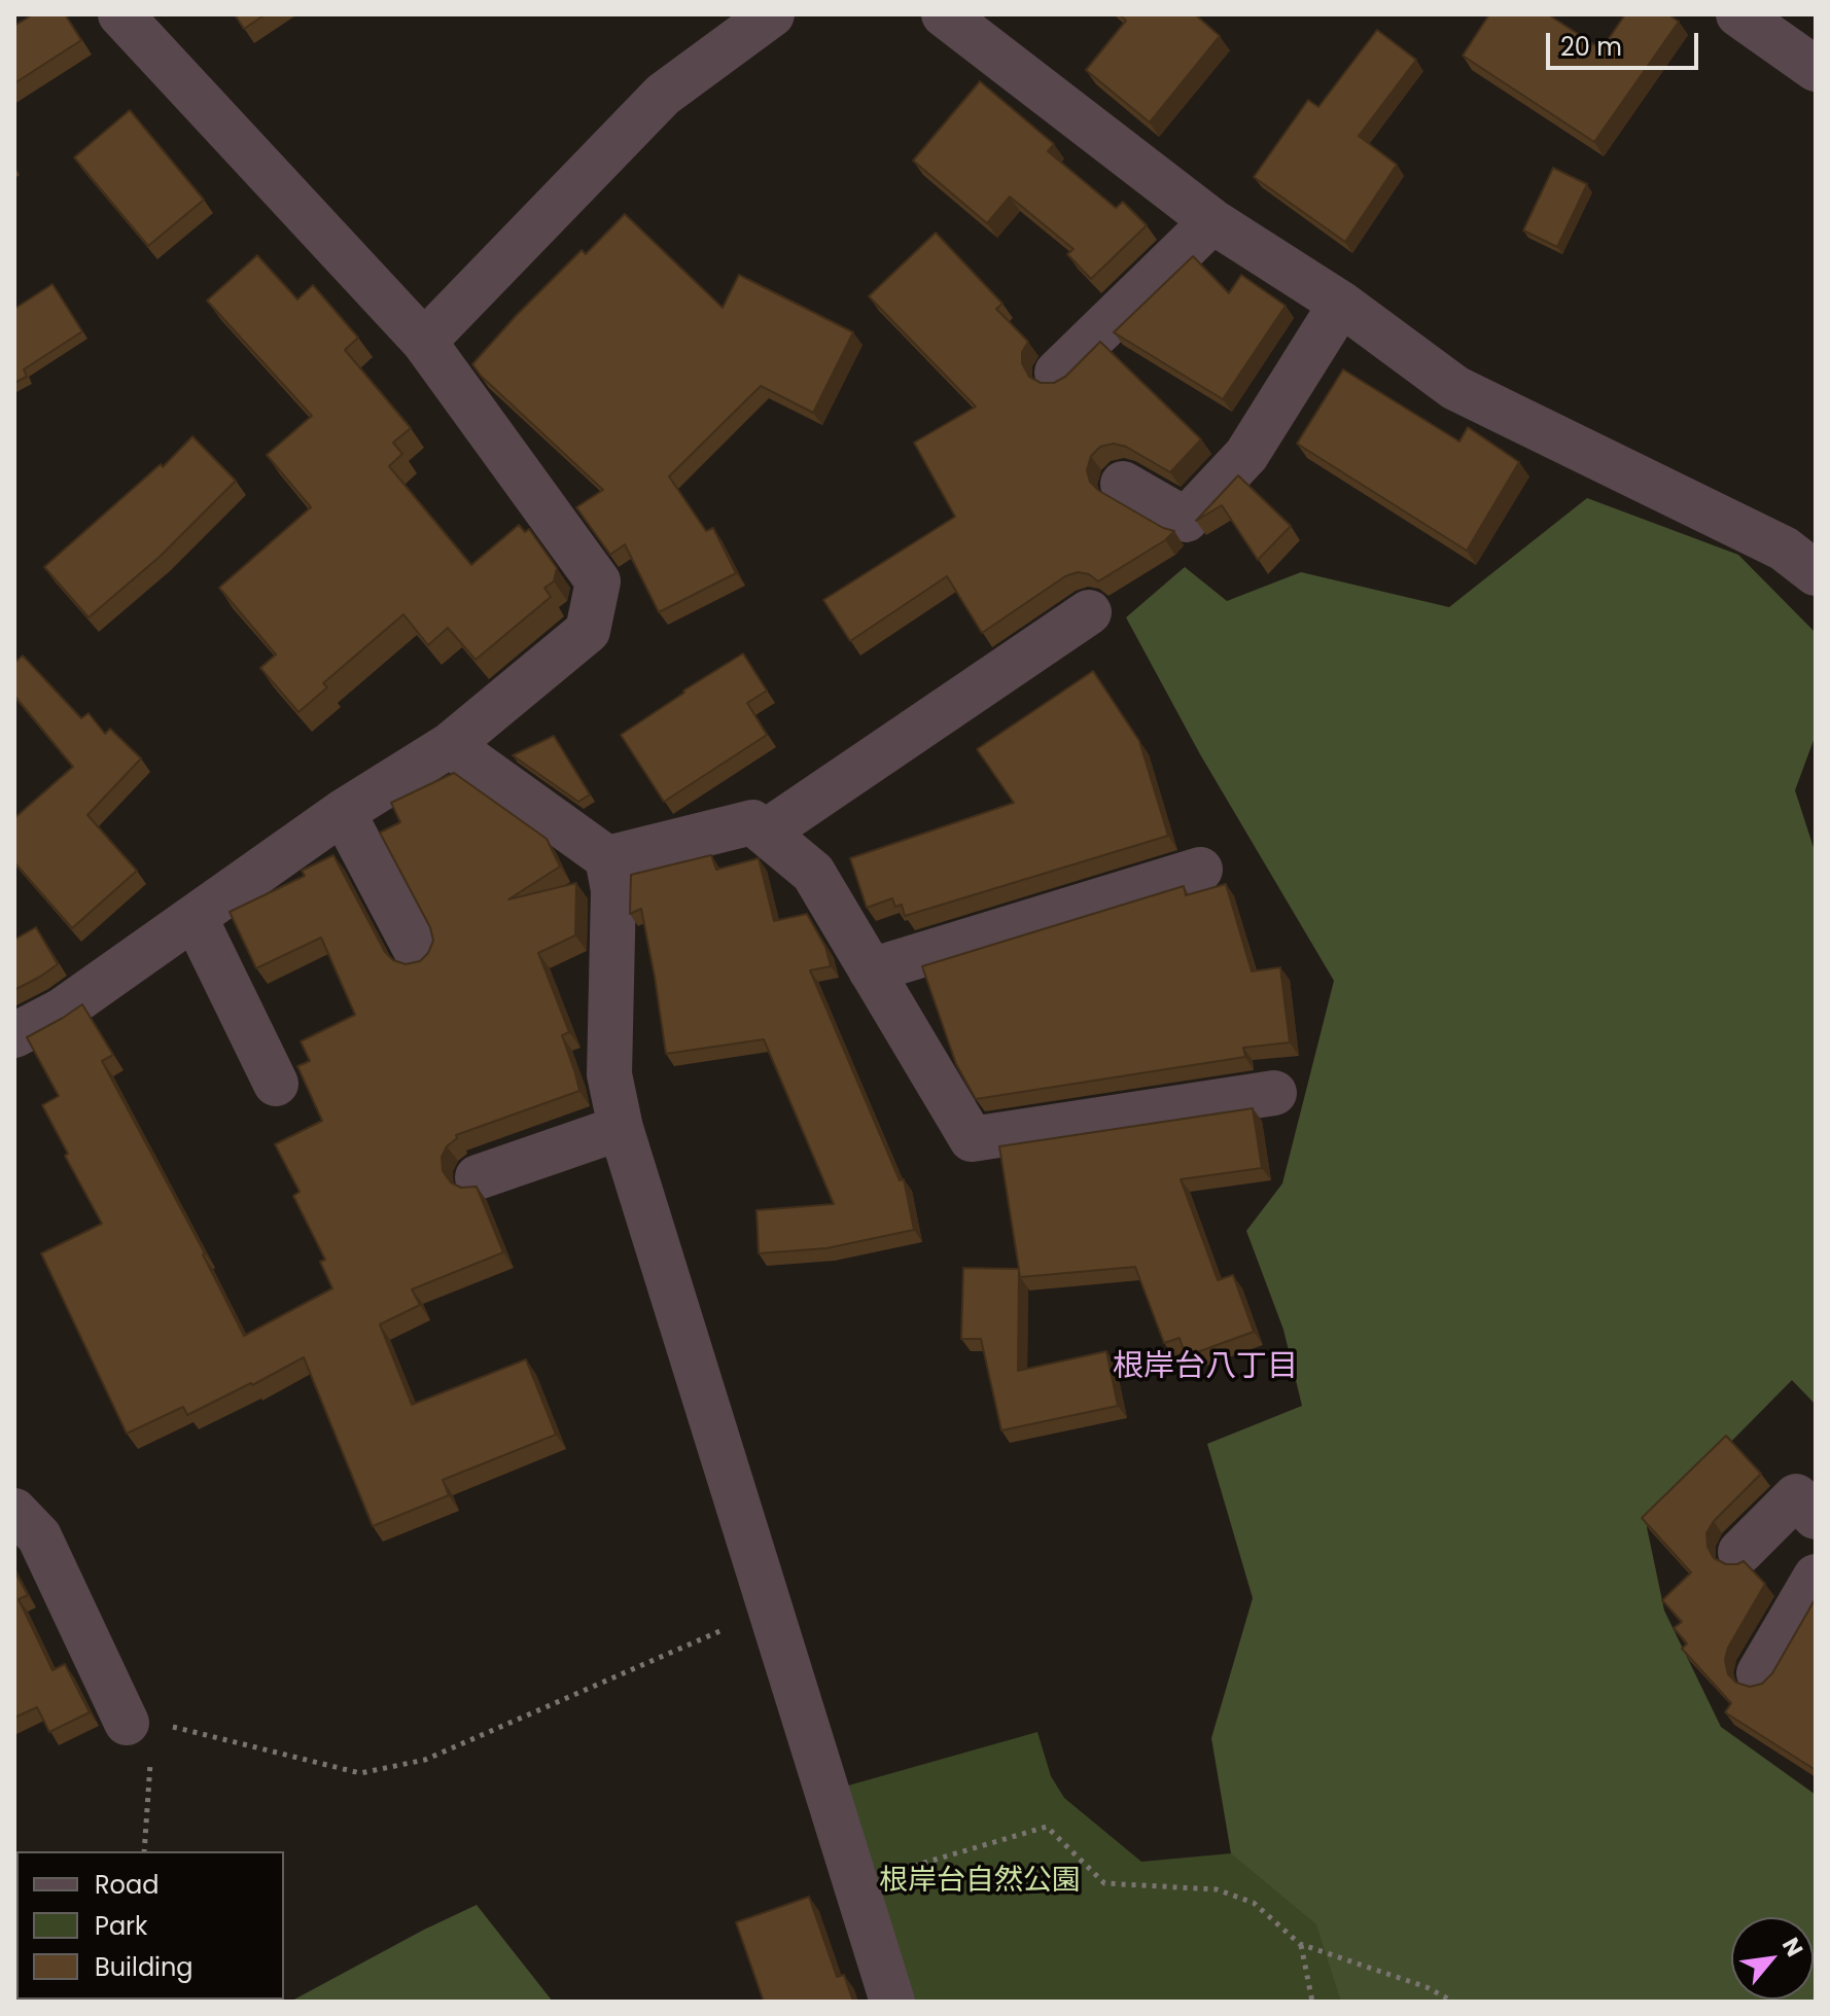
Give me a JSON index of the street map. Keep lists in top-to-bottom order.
{
  "districts": ["根岸台八丁目"],
  "parks": ["根岸台自然公園"],
  "legend": ["Road", "Park", "Building"],
  "scale_bar": "20 m",
  "north": "top right"
}
